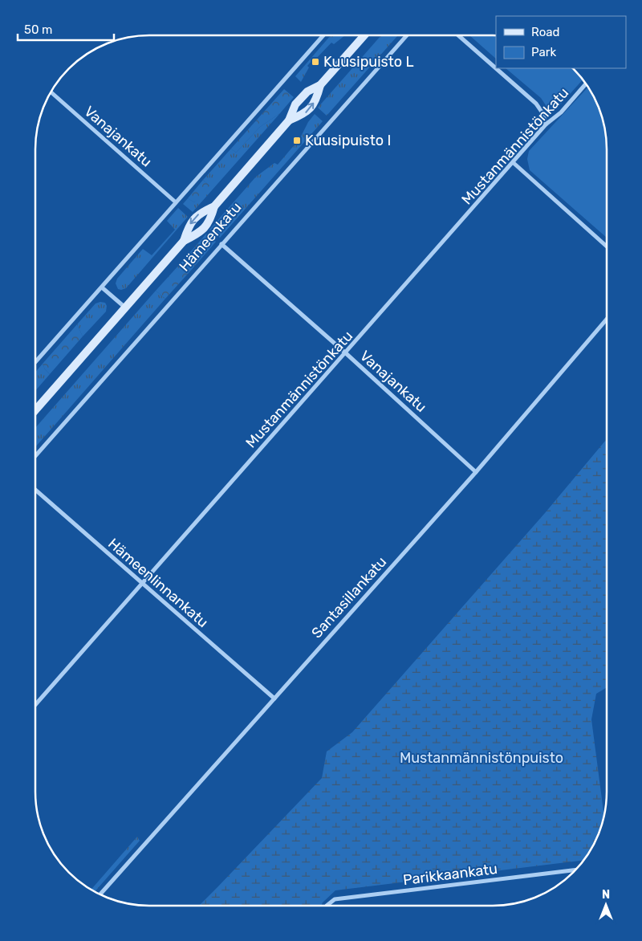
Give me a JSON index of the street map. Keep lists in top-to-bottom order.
{
  "streets": {
    "main road": ["Hämeenkatu"],
    "street": [
      "Vanajankatu",
      "Mustanmännistönkatu",
      "Hämeenlinnankatu",
      "Santasillankatu",
      "Parikkaankatu"
    ]
  },
  "crossings": [
    ["Vanajankatu", "Mustanmännistönkatu"],
    ["Vanajankatu", "Hämeenkatu"],
    ["Vanajankatu", "Santasillankatu"],
    ["Mustanmännistönkatu", "Hämeenlinnankatu"],
    ["Hämeenlinnankatu", "Santasillankatu"]
  ],
  "parks": ["Mustanmännistönpuisto"],
  "places": {
    "transit": ["Kuusipuisto L", "Kuusipuisto I"]
  },
  "legend": ["Road", "Park"],
  "scale_bar": "50 m",
  "north": "top"
}
